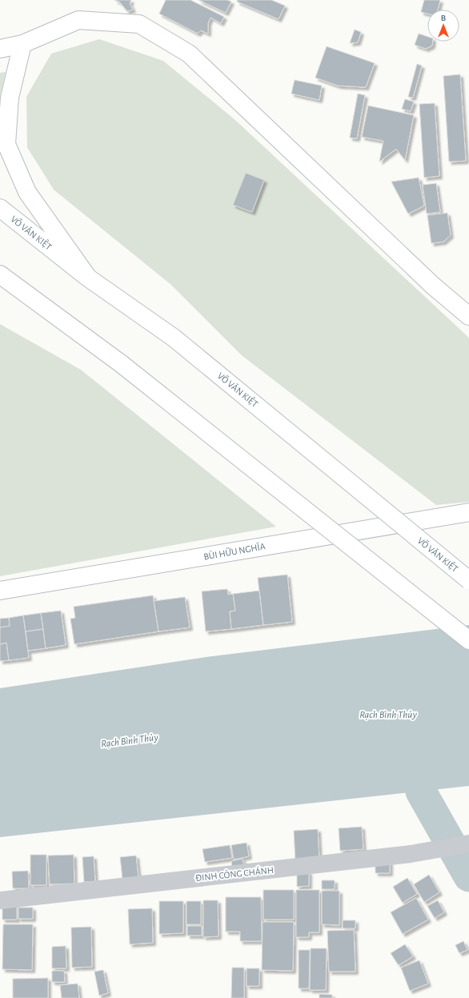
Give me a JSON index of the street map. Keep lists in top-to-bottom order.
{
  "streets": {
    "main road": ["VÕ VĂN KIỆT", "BÙI HỮU NGHĨA"],
    "street": ["ĐINH CÔNG CHÁNH"]
  },
  "water": ["Rạch Bình Thủy"],
  "north": "top"
}
